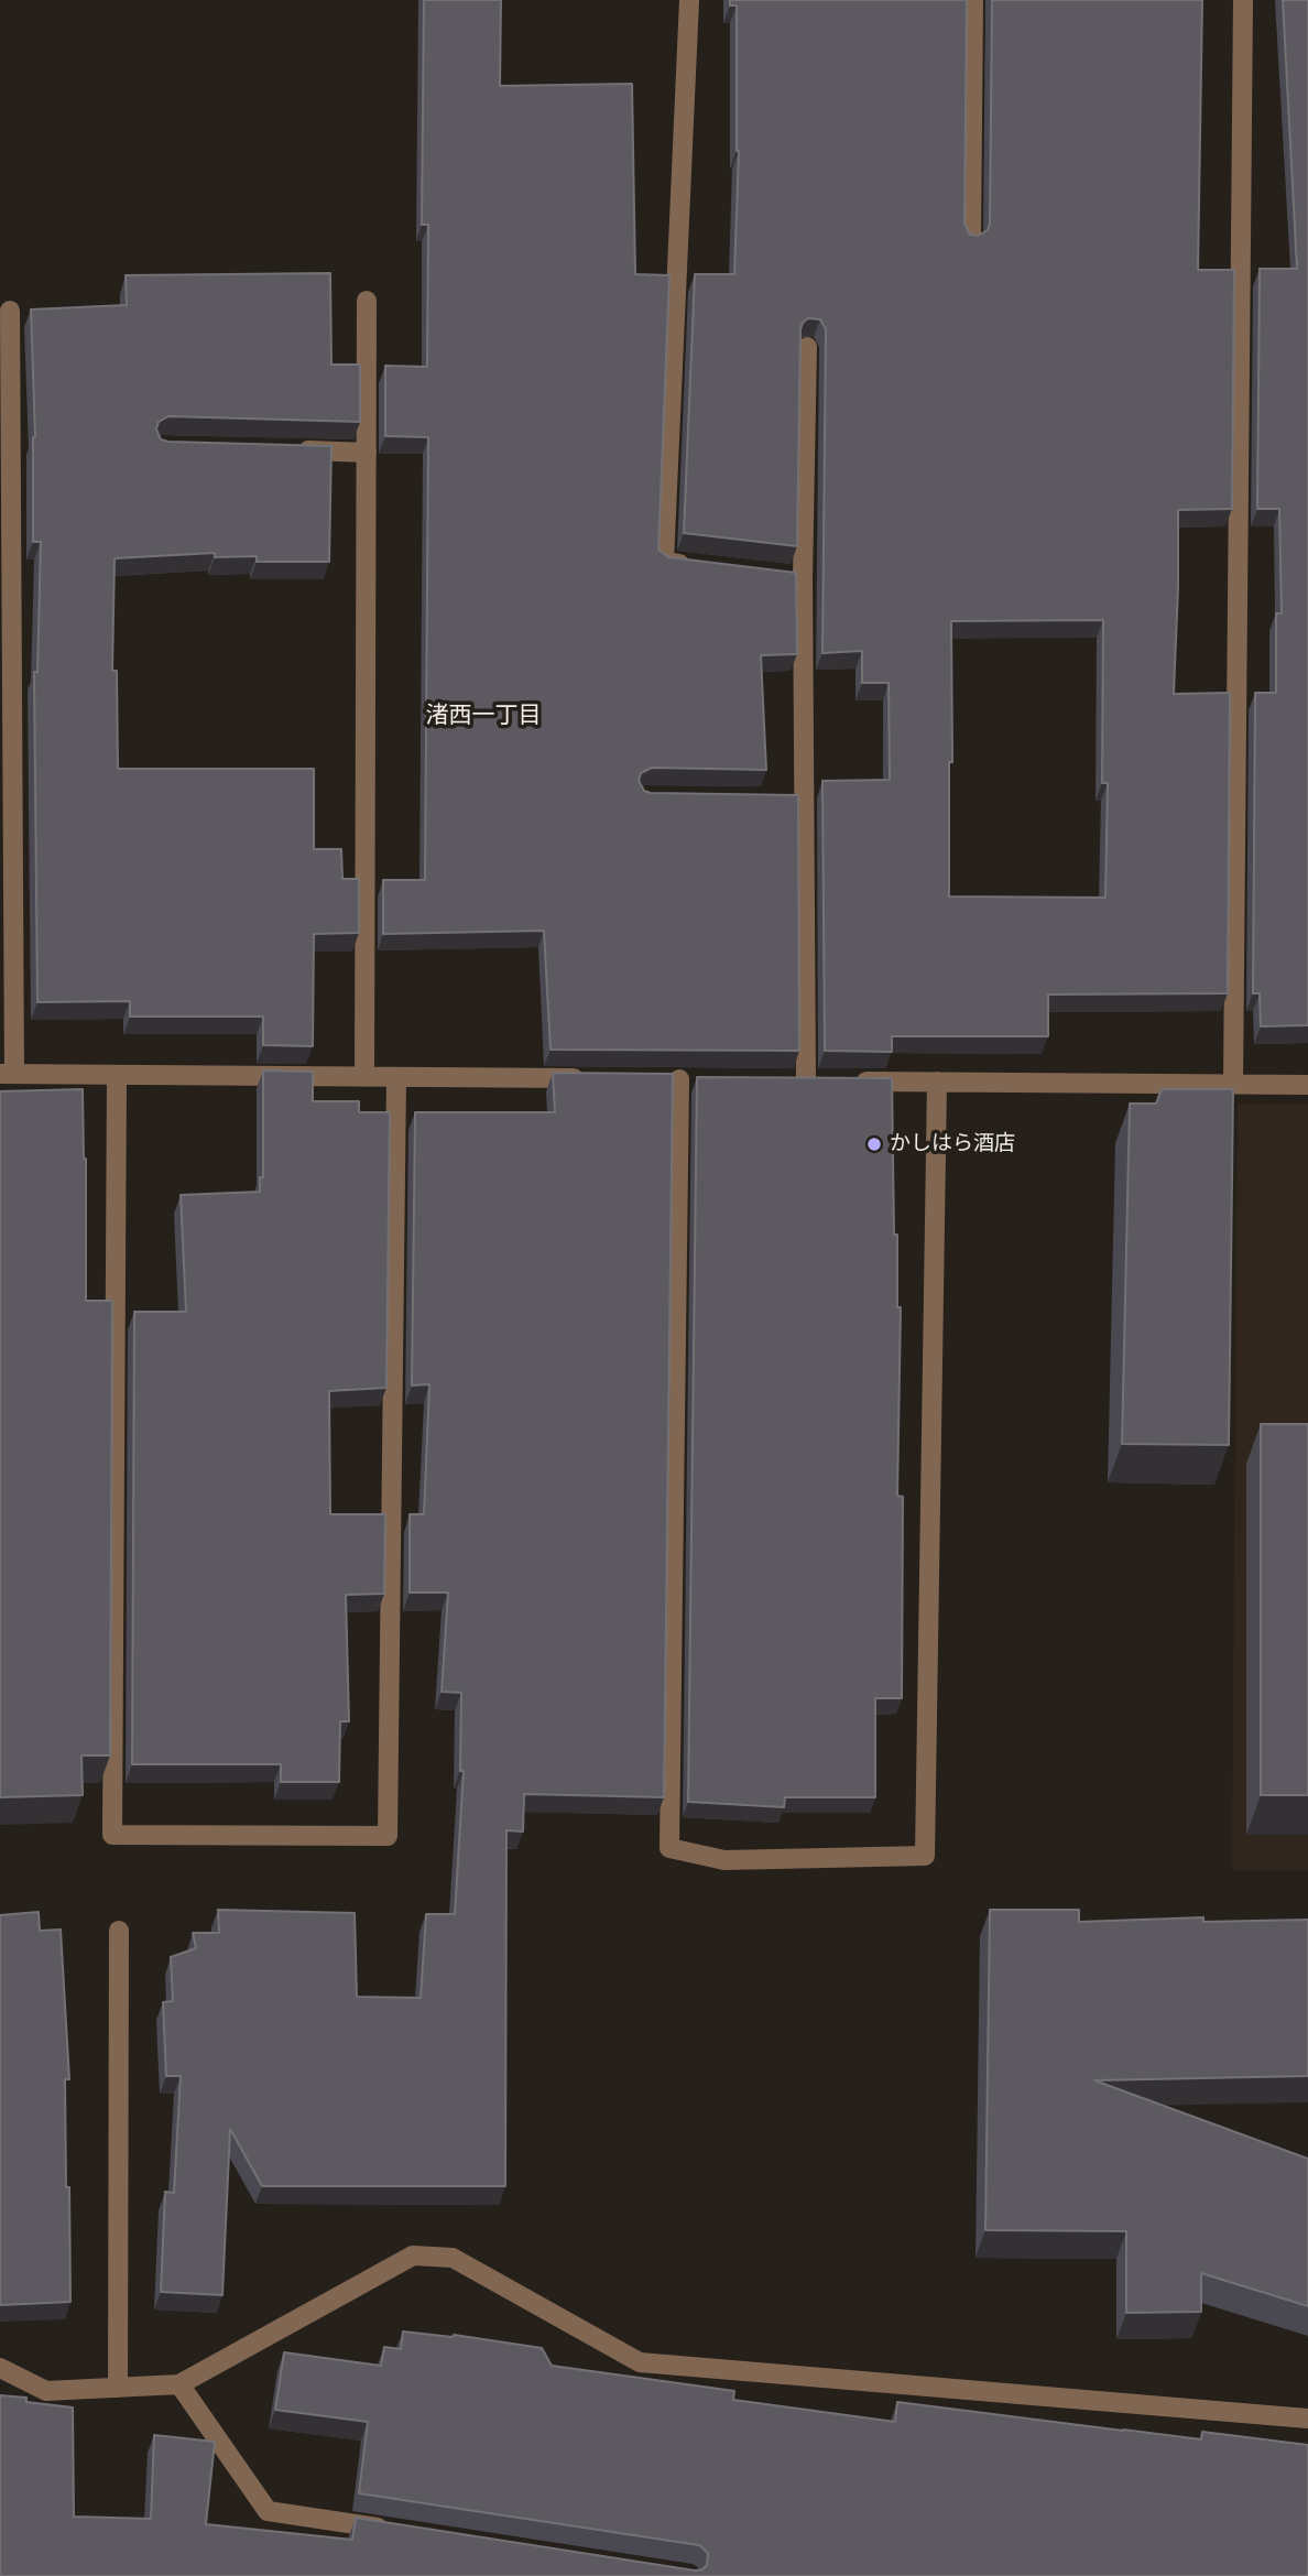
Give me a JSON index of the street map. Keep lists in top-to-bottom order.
{
  "districts": ["渚西一丁目"],
  "places": ["かしはら酒店"]
}
